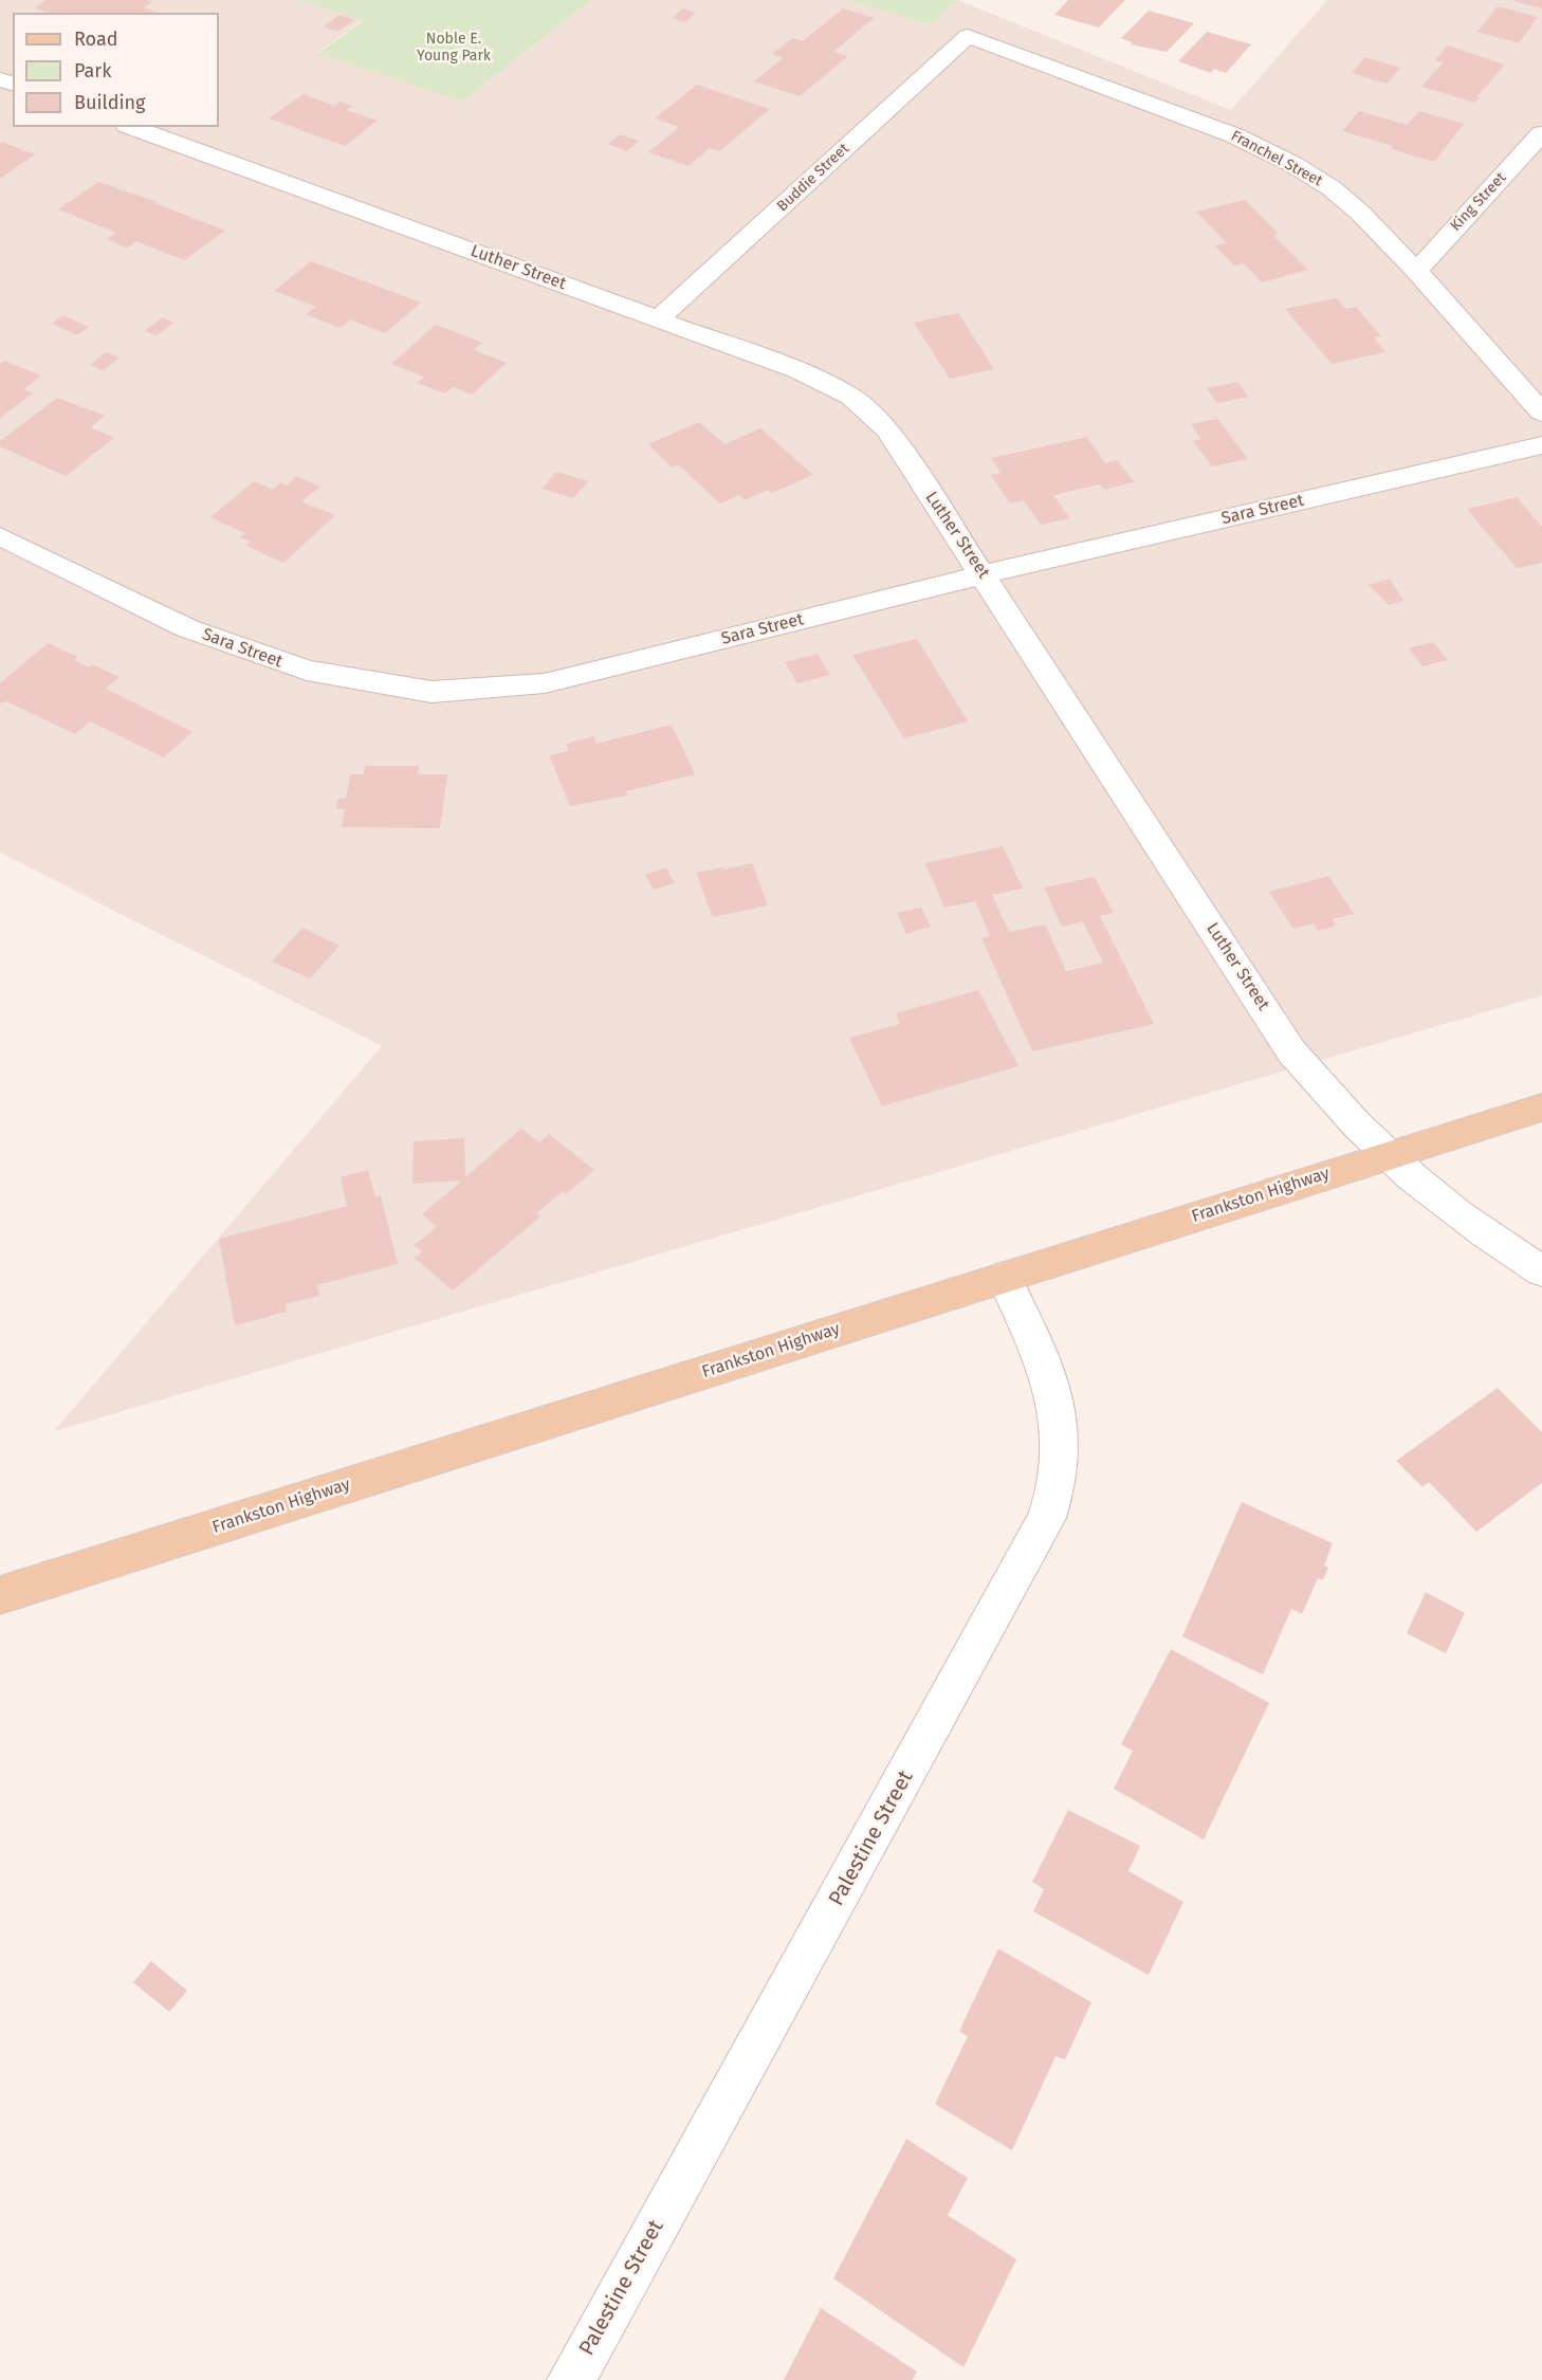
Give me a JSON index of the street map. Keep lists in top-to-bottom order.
{
  "streets": {
    "main road": ["Frankston Highway"],
    "street": [
      "Franchel Street",
      "Buddie Street",
      "King Street",
      "Luther Street",
      "Sara Street",
      "Palestine Street"
    ]
  },
  "crossings": [
    ["Franchel Street", "Buddie Street"],
    ["Franchel Street", "King Street"],
    ["Buddie Street", "Luther Street"],
    ["Luther Street", "Sara Street"],
    ["Luther Street", "Frankston Highway"],
    ["Frankston Highway", "Palestine Street"]
  ],
  "parks": ["Noble E. Young Park"],
  "legend": ["Road", "Park", "Building"]
}
